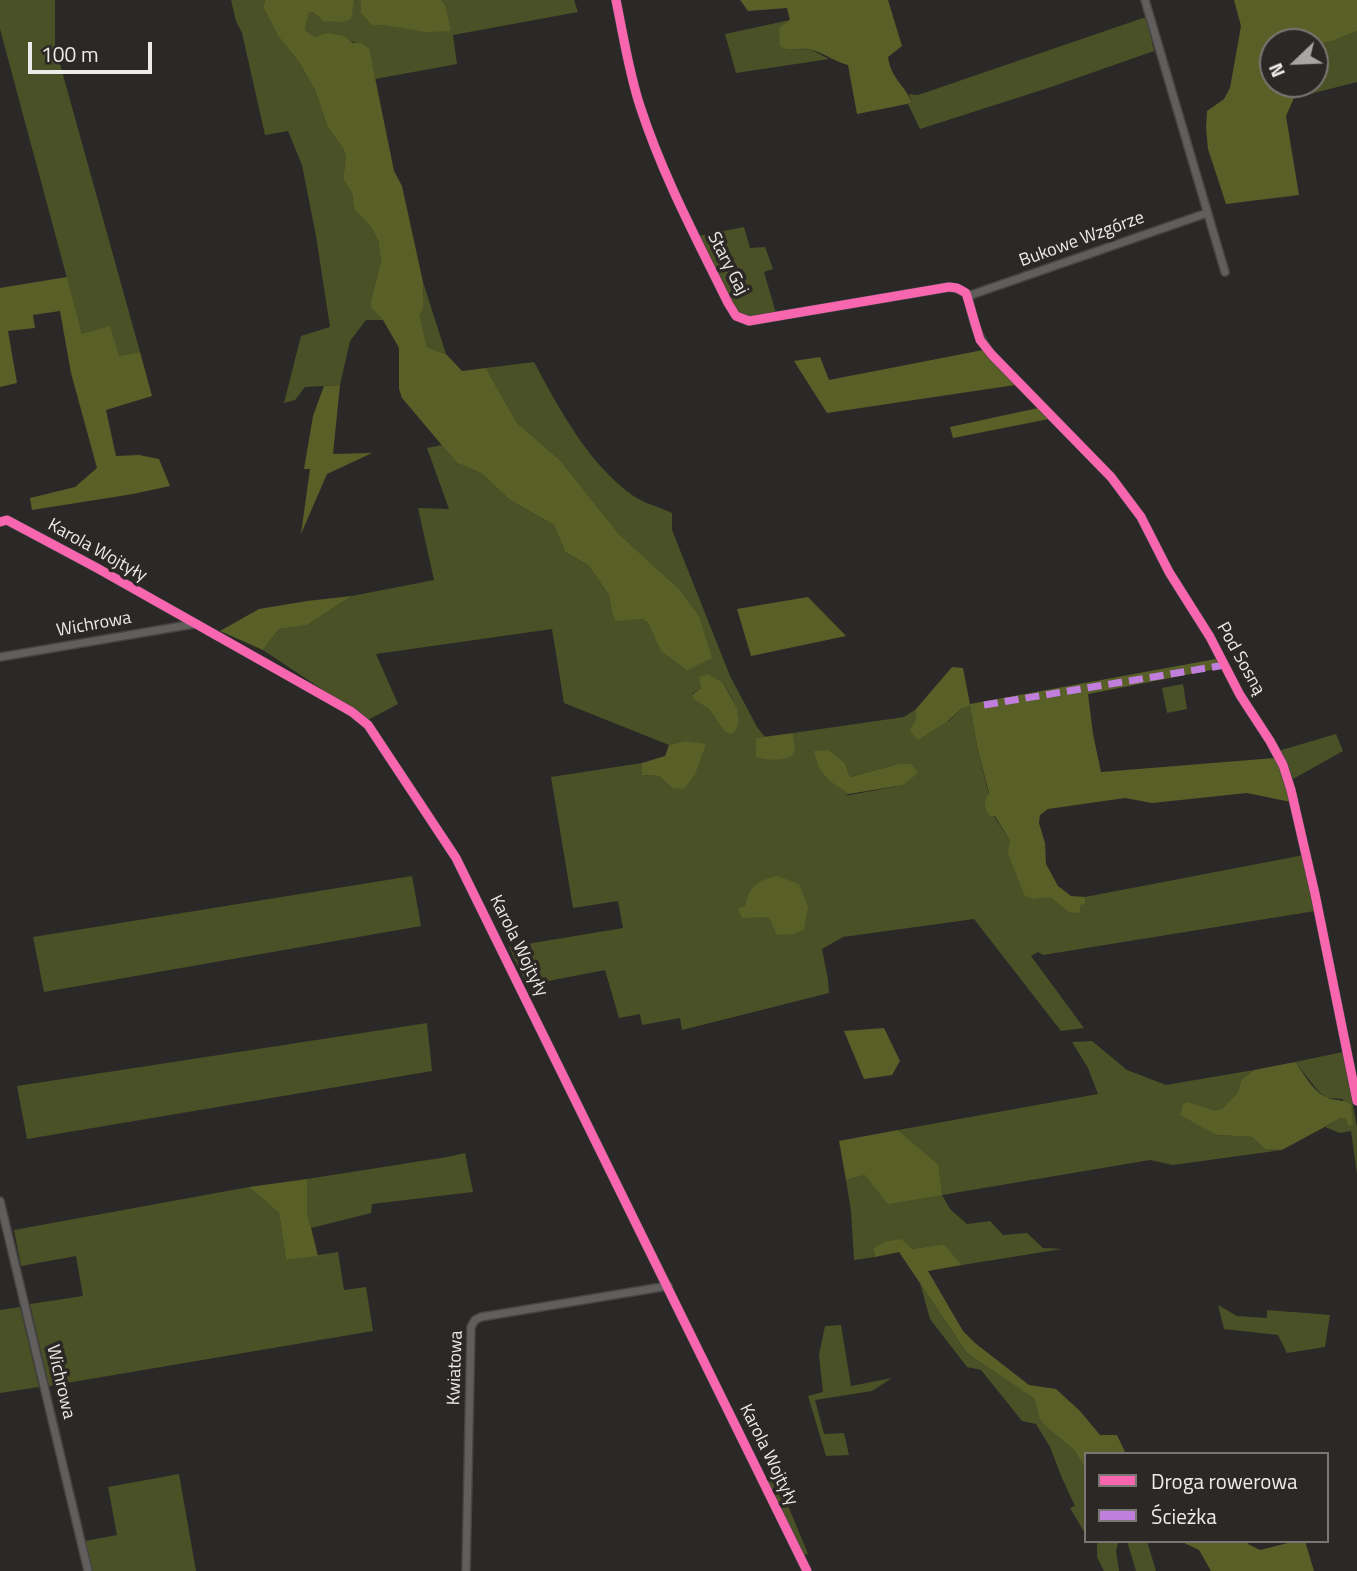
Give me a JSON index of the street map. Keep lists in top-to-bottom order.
{
  "streets": {
    "street": [
      "Bukowe Wzgórze",
      "Stary Gaj",
      "Karola Wojtyły",
      "Wichrowa",
      "Pod Sosną",
      "Kwiatowa"
    ]
  },
  "crossings": [
    ["Bukowe Wzgórze", "Stary Gaj"],
    ["Bukowe Wzgórze", "Pod Sosną"],
    ["Stary Gaj", "Pod Sosną"],
    ["Karola Wojtyły", "Wichrowa"],
    ["Karola Wojtyły", "Kwiatowa"]
  ],
  "legend": ["Droga rowerowa", "Ścieżka"],
  "scale_bar": "100 m",
  "north": "bottom left"
}
